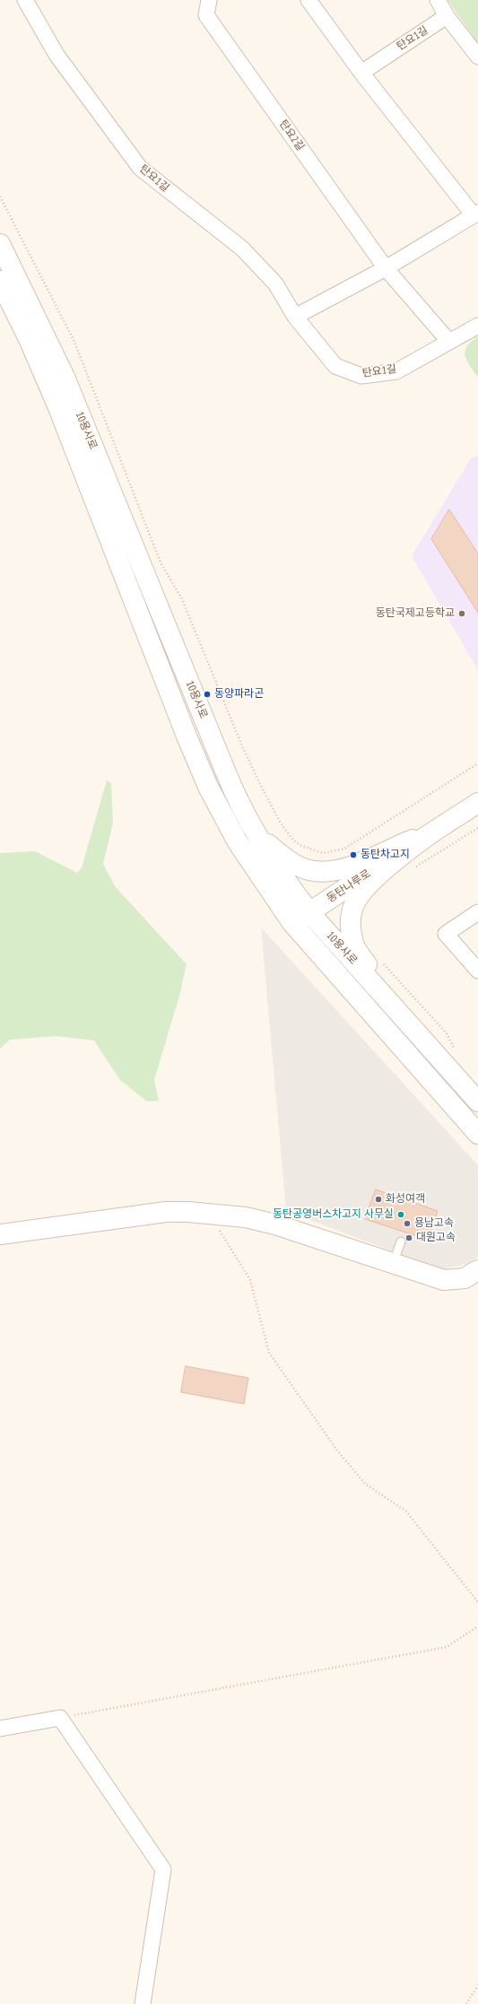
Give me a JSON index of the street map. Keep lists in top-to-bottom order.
{
  "streets": {
    "street": [
      "탄요1길",
      "탄요2길",
      "10용사로",
      "동탄나루로"
    ]
  },
  "crossings": [
    ["탄요1길", "탄요2길"],
    ["10용사로", "동탄나루로"]
  ],
  "places": [
    "동탄국제고등학교",
    "동양파라곤",
    "동탄차고지",
    "화성여객",
    "동탄공영버스차고지 사무실",
    "용남고속",
    "대원고속"
  ]
}
